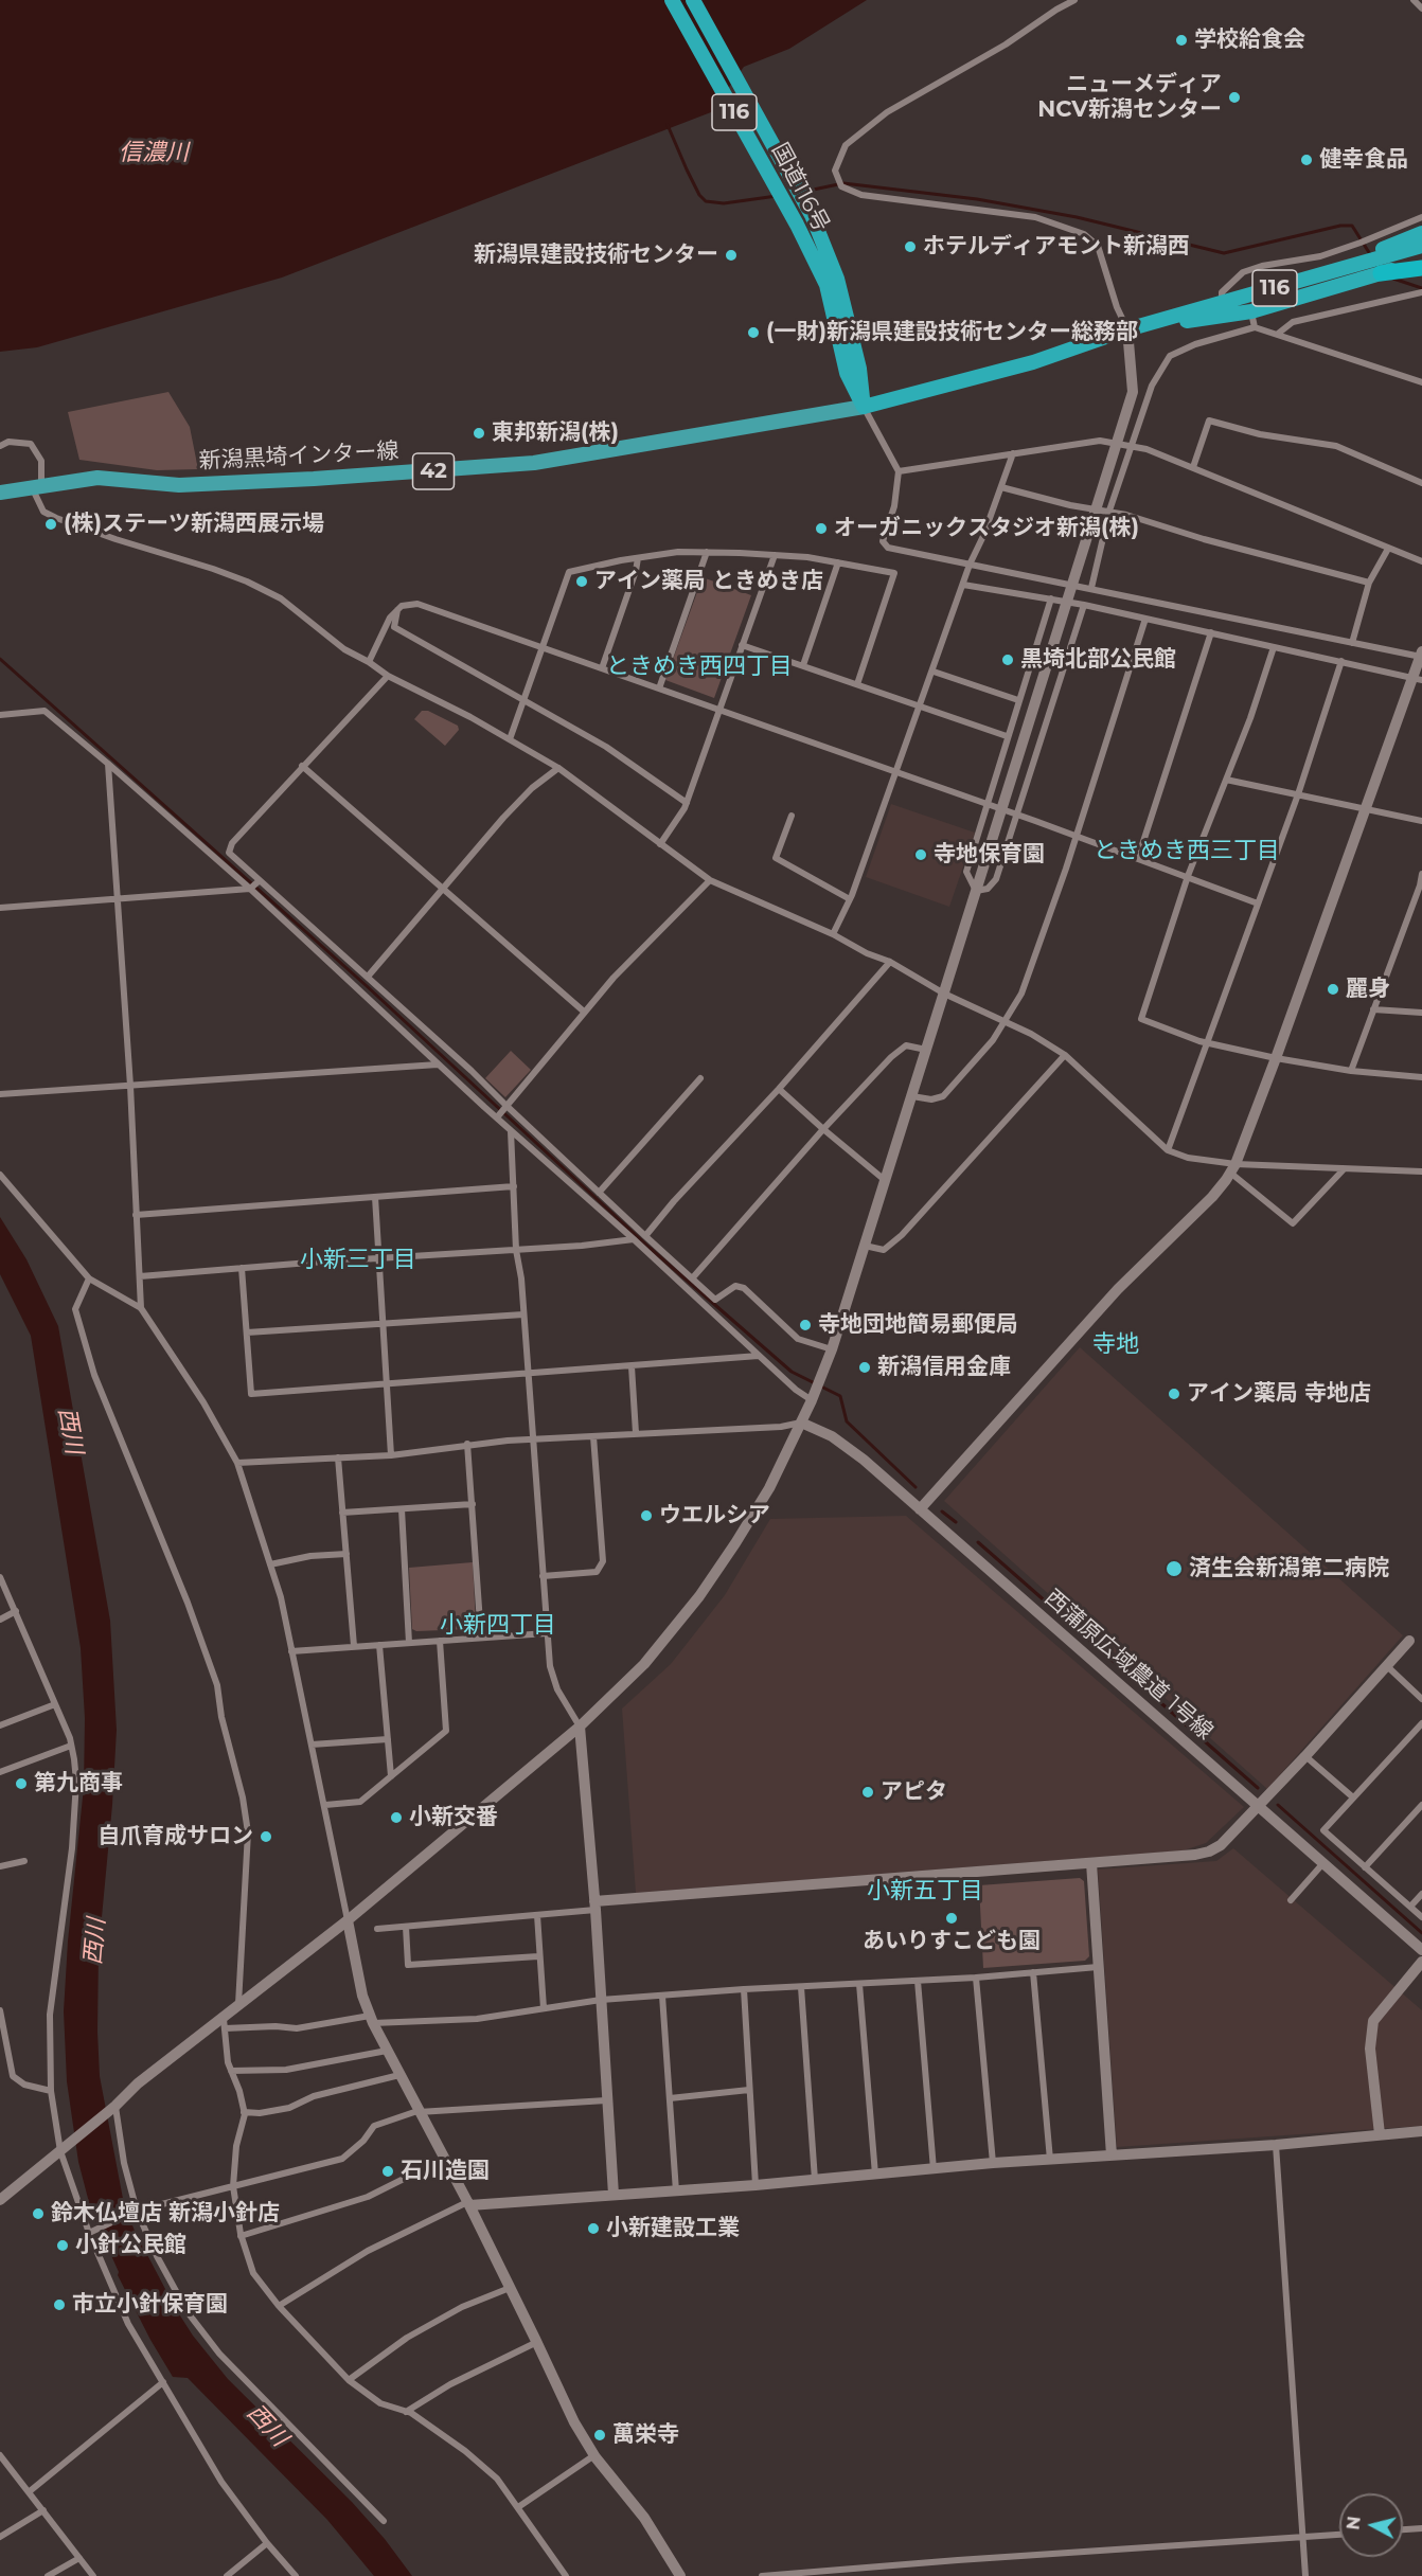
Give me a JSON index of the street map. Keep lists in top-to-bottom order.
{
  "streets": {
    "highway": ["116", "国道116号"],
    "main road": ["新潟黒埼インター線", "42"],
    "street": ["西蒲原広域農道 1号線"]
  },
  "crossings": [
    ["116", "国道116号"],
    ["116", "新潟黒埼インター線"],
    ["国道116号", "新潟黒埼インター線"]
  ],
  "districts": [
    "ときめき西四丁目",
    "ときめき西三丁目",
    "小新三丁目",
    "寺地",
    "小新四丁目",
    "小新五丁目"
  ],
  "water": ["信濃川", "西川"],
  "places": [
    "学校給食会",
    "ニューメディア NCV新潟センター",
    "健幸食品",
    "ホテルディアモント新潟西",
    "新潟県建設技術センター",
    "(一財)新潟県建設技術センター総務部",
    "東邦新潟(株)",
    "(株)ステーツ新潟西展示場",
    "オーガニックスタジオ新潟(株)",
    "アイン薬局 ときめき店",
    "黒埼北部公民館",
    "寺地保育園",
    "麗身",
    "寺地団地簡易郵便局",
    "新潟信用金庫",
    "アイン薬局 寺地店",
    "ウエルシア",
    "済生会新潟第二病院",
    "第九商事",
    "アピタ",
    "小新交番",
    "自爪育成サロン",
    "あいりすこども園",
    "石川造園",
    "鈴木仏壇店 新潟小針店",
    "小新建設工業",
    "小針公民館",
    "市立小針保育園",
    "萬栄寺"
  ],
  "north": "left"
}
